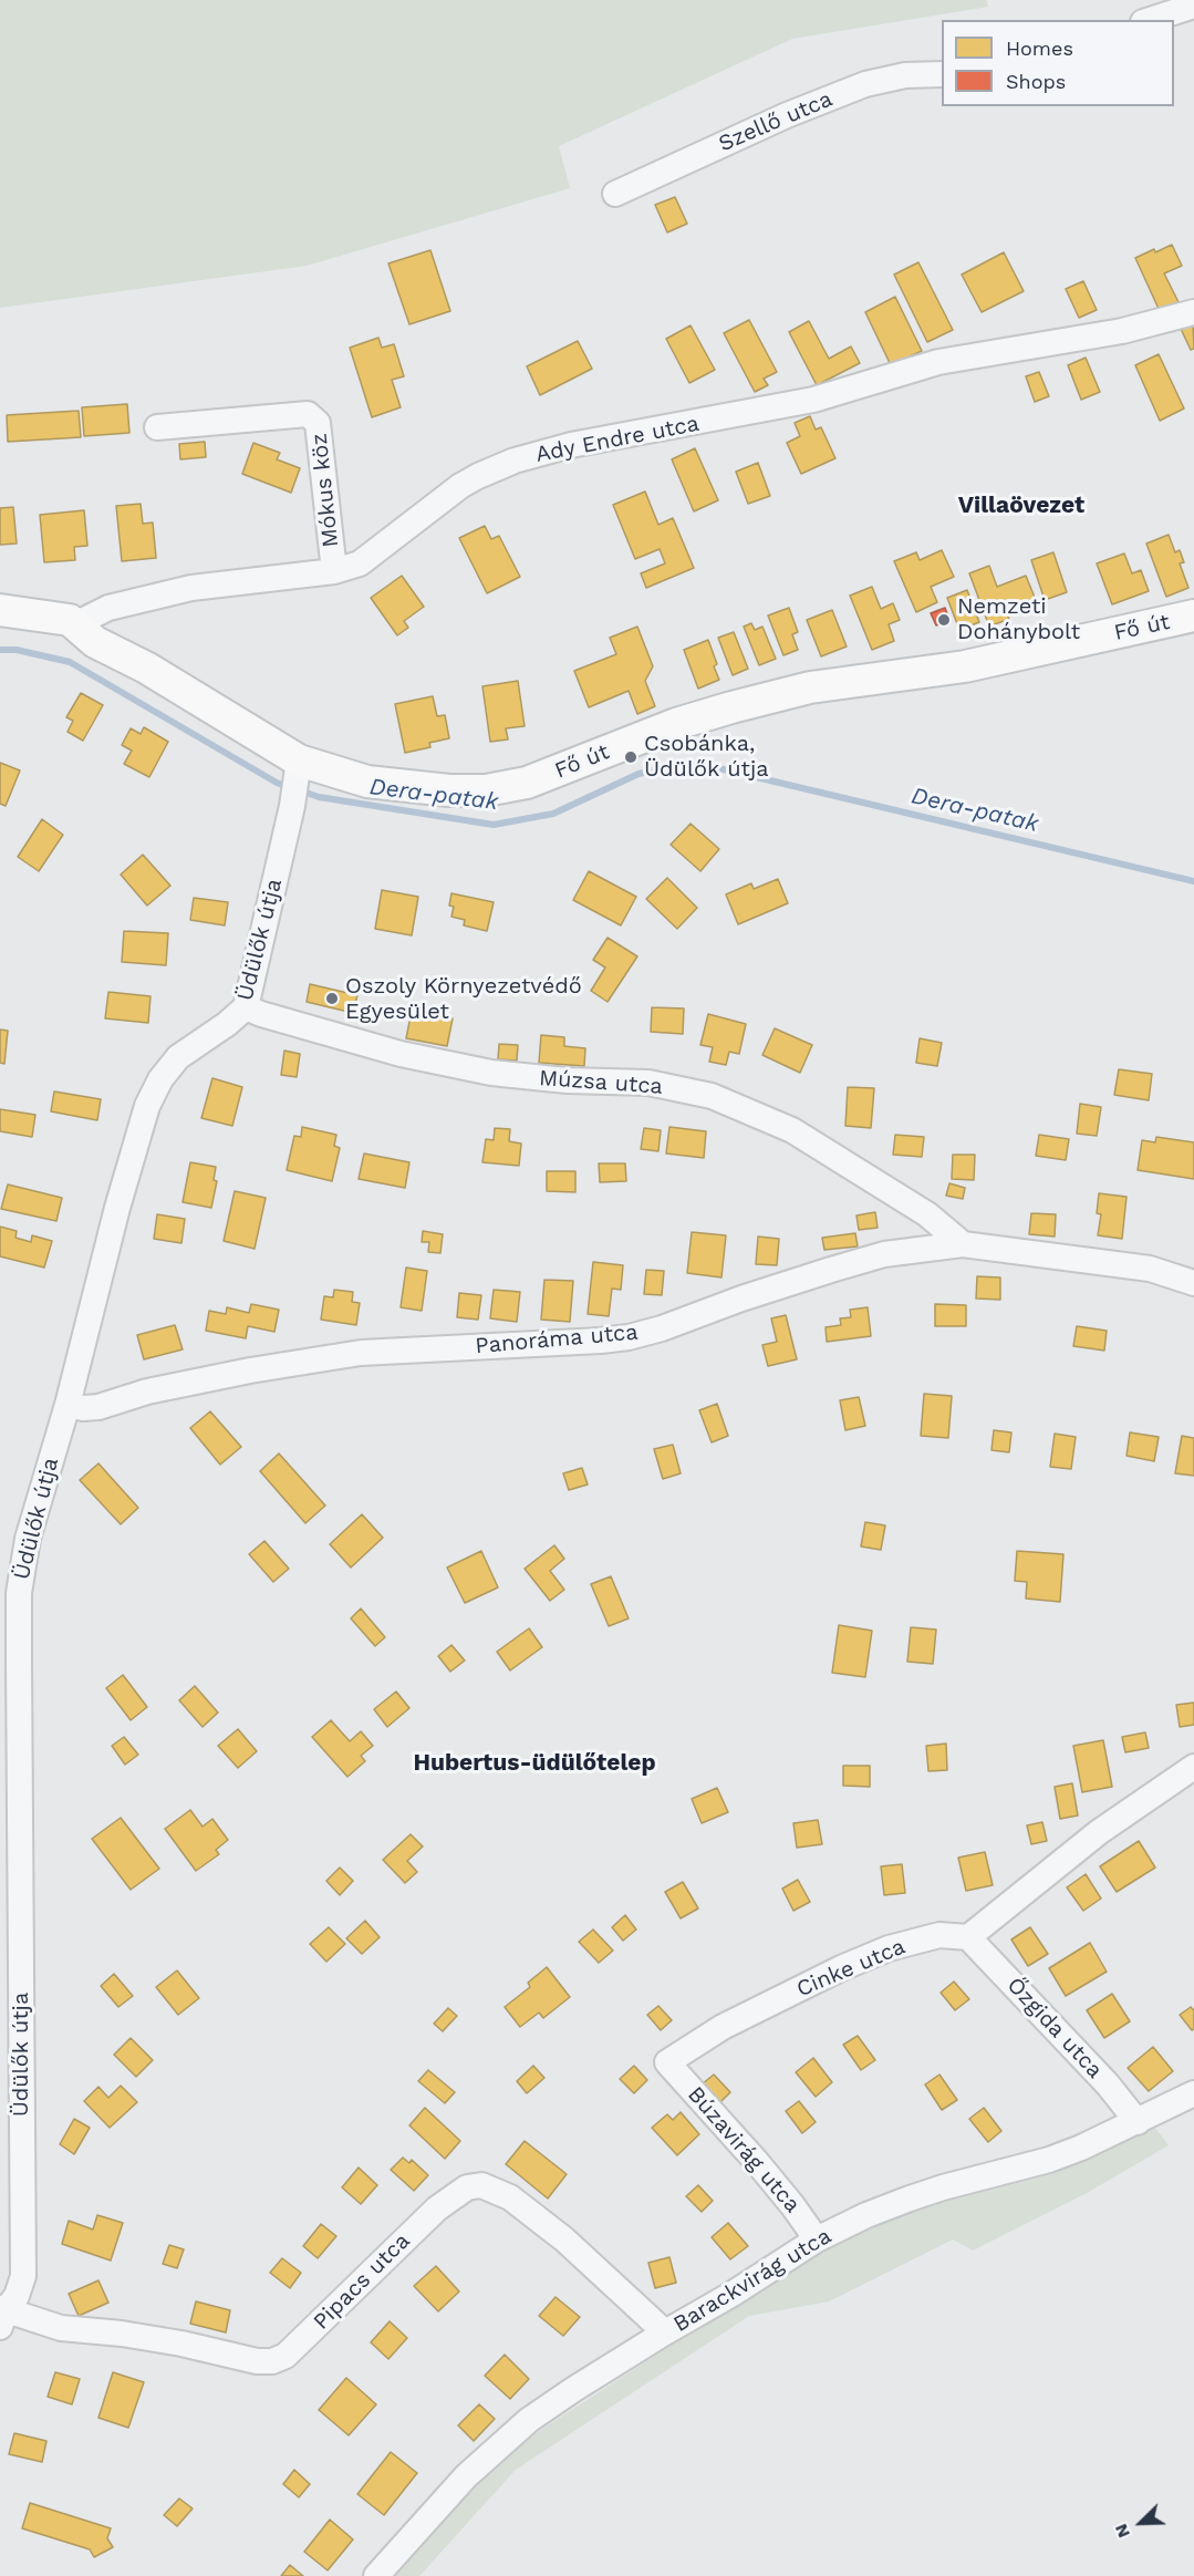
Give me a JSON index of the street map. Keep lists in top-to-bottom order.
{
  "streets": {
    "main road": ["Fő út"],
    "street": [
      "Szellő utca",
      "Ady Endre utca",
      "Mókus köz",
      "Üdülők útja",
      "Múzsa utca",
      "Panoráma utca",
      "Cinke utca",
      "Őzgida utca",
      "Búzavirág utca",
      "Barackvirág utca",
      "Pipacs utca"
    ]
  },
  "crossings": [
    ["Ady Endre utca", "Mókus köz"],
    ["Ady Endre utca", "Fő út"],
    ["Fő út", "Üdülők útja"],
    ["Üdülők útja", "Múzsa utca"],
    ["Üdülők útja", "Panoráma utca"],
    ["Üdülők útja", "Pipacs utca"],
    ["Múzsa utca", "Panoráma utca"],
    ["Cinke utca", "Őzgida utca"],
    ["Cinke utca", "Búzavirág utca"],
    ["Őzgida utca", "Barackvirág utca"],
    ["Búzavirág utca", "Barackvirág utca"],
    ["Barackvirág utca", "Pipacs utca"]
  ],
  "districts": ["Villaövezet", "Hubertus-üdülőtelep"],
  "water": ["Dera-patak"],
  "places": ["Nemzeti Dohánybolt", "Csobánka, Üdülők útja", "Oszoly Környezetvédő Egyesület"],
  "legend": ["Homes", "Shops"],
  "north": "bottom left"
}
